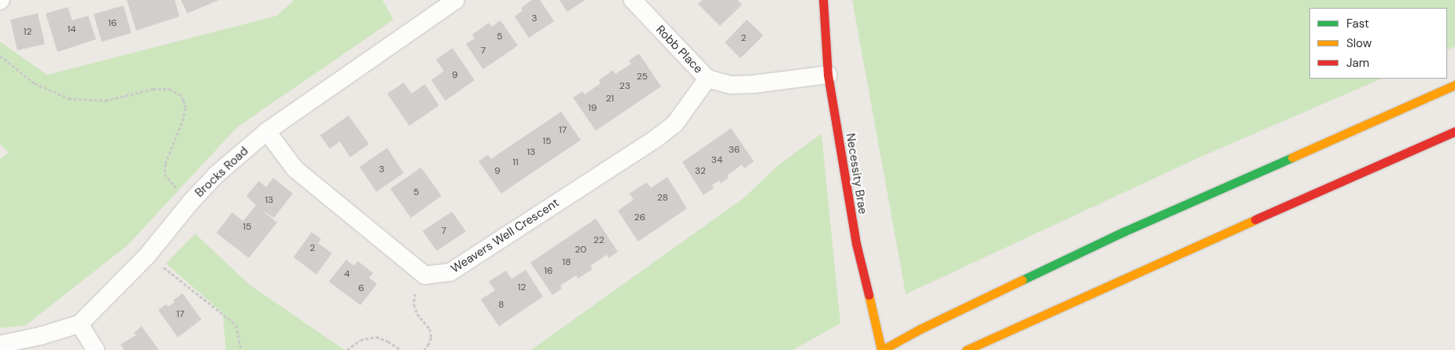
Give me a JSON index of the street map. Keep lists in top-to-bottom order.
{
  "streets": {
    "main road": ["Necessity Brae"],
    "street": ["Robb Place", "Brocks Road", "Weavers Well Crescent"]
  },
  "crossings": [
    ["Robb Place", "Necessity Brae"],
    ["Robb Place", "Weavers Well Crescent"]
  ],
  "house_numbers": [
    "3",
    "16",
    "14",
    "12",
    "5",
    "2",
    "7",
    "9",
    "25",
    "23",
    "21",
    "19",
    "17",
    "15",
    "36",
    "13",
    "34",
    "11",
    "3",
    "9",
    "32",
    "5",
    "28",
    "13",
    "26",
    "15",
    "7",
    "22",
    "2",
    "20",
    "18",
    "16",
    "4",
    "12",
    "6",
    "8",
    "17"
  ],
  "legend": ["Fast", "Slow", "Jam"]
}
